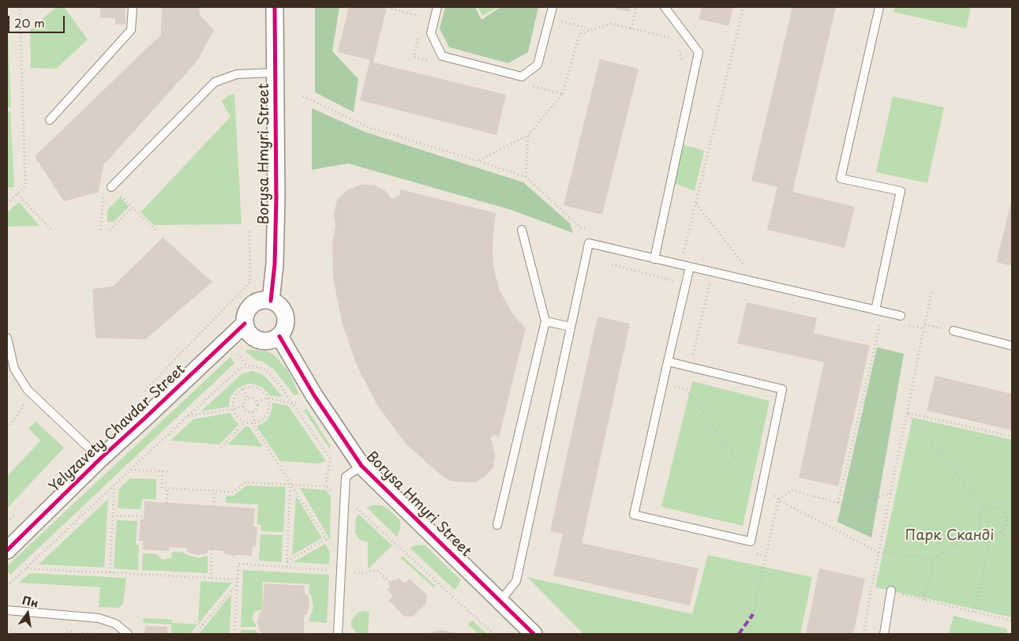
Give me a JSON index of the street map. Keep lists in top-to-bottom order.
{
  "streets": {
    "street": ["Borysa Hmyri Street", "Yelyzavety Chavdar Street"]
  },
  "crossings": [
    ["Borysa Hmyri Street", "Yelyzavety Chavdar Street"]
  ],
  "parks": ["Парк Сканді"],
  "scale_bar": "20 m",
  "north": "top"
}
